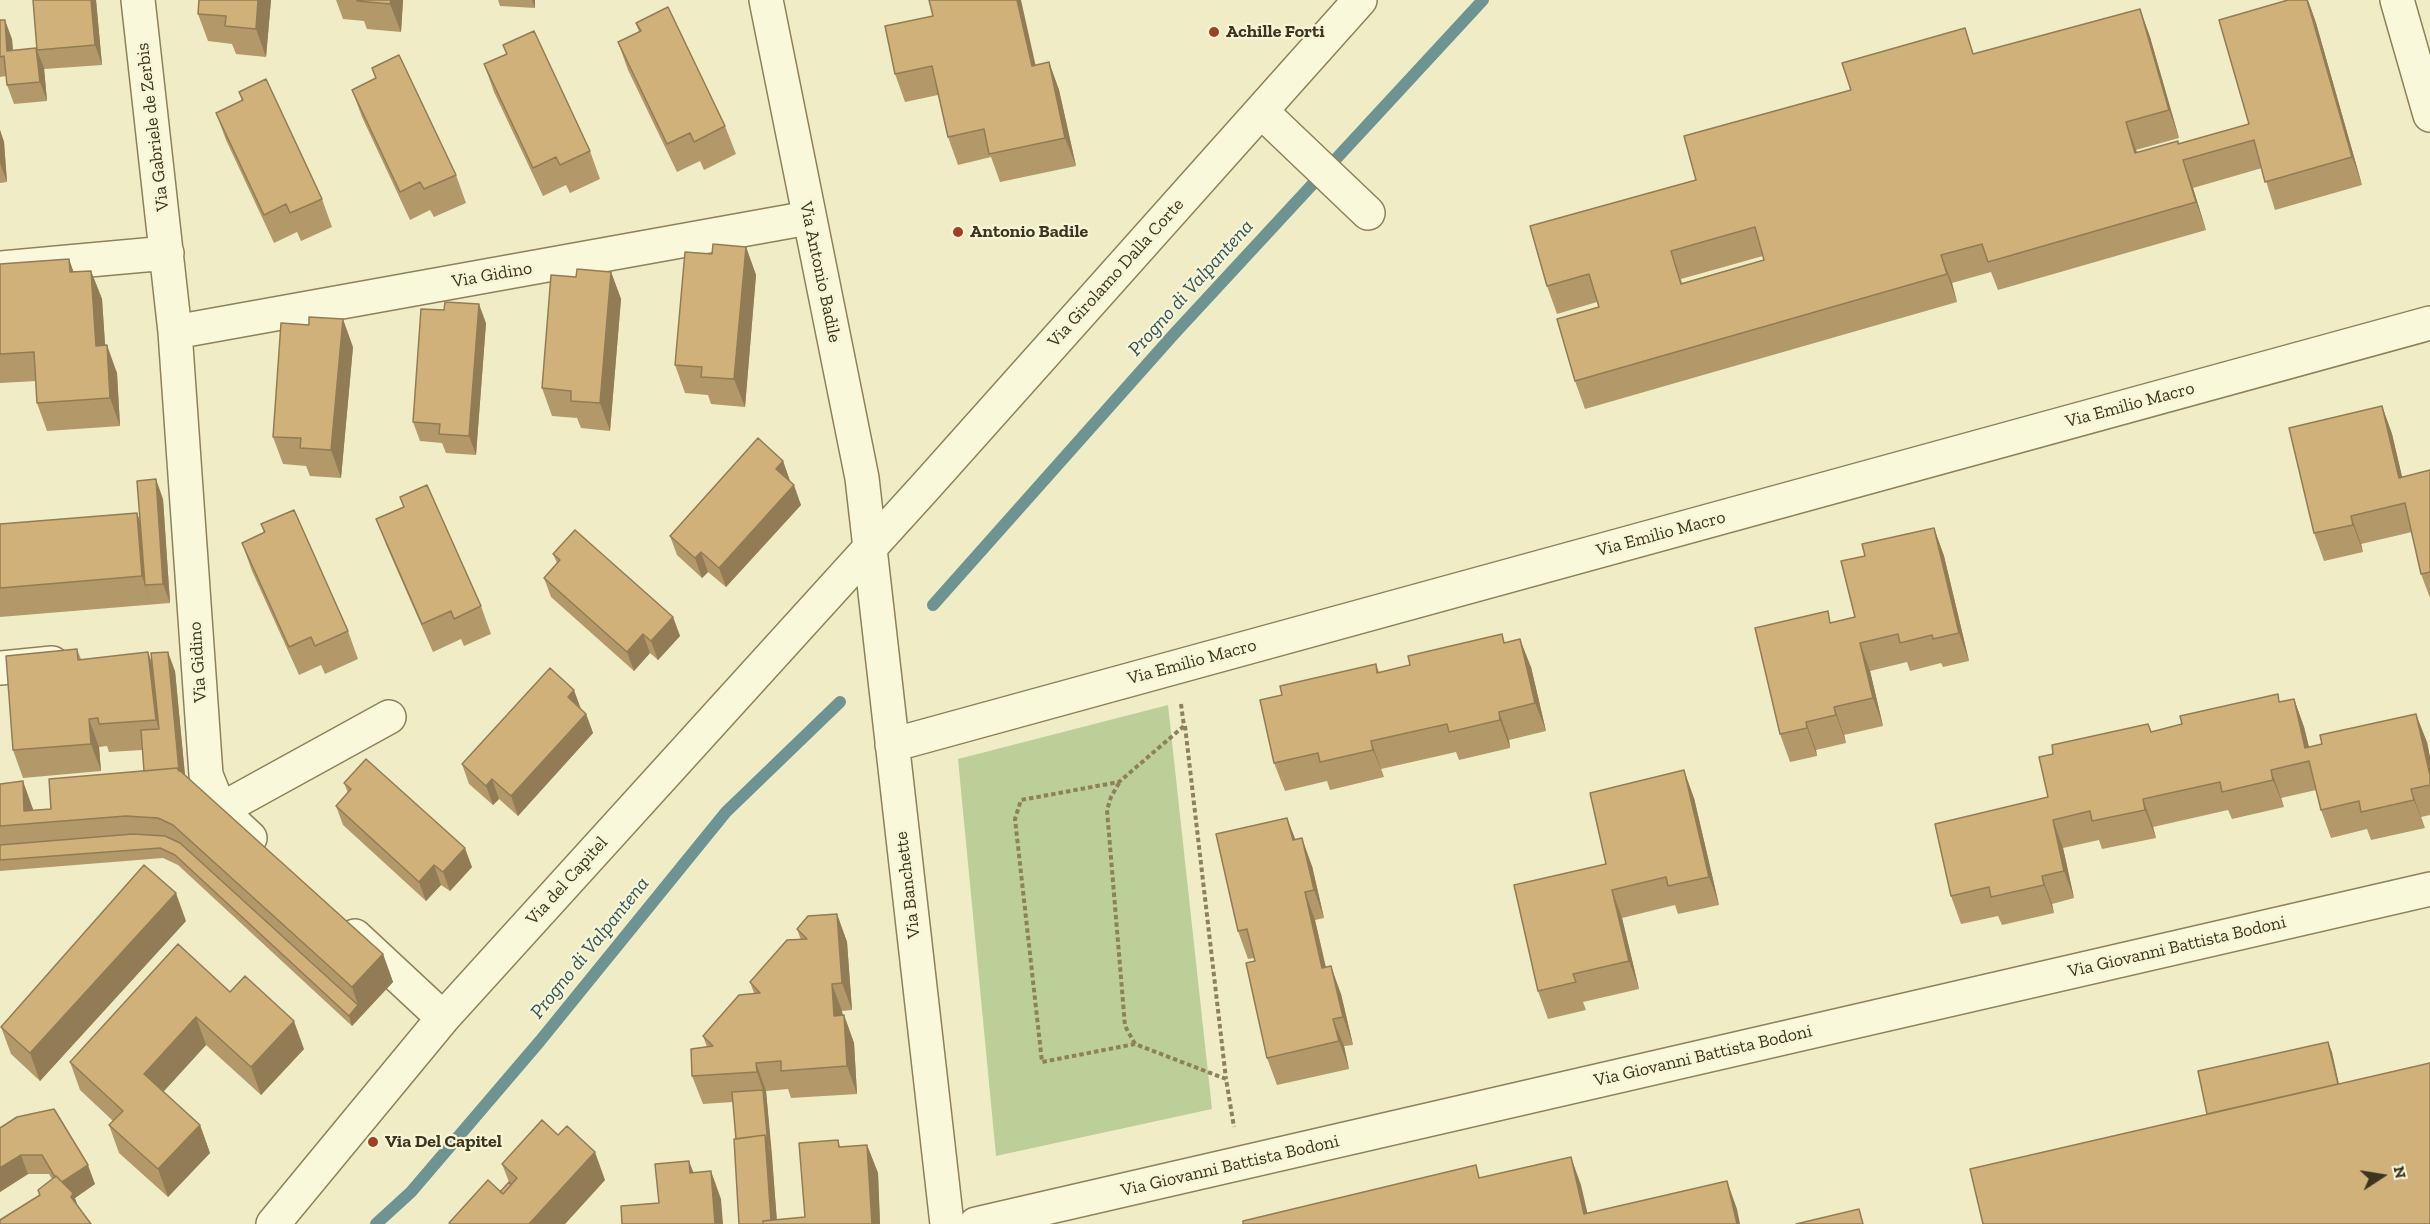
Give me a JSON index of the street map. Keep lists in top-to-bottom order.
{
  "streets": {
    "street": [
      "Via Gabriele de Zerbis",
      "Via Antonio Badile",
      "Via Girolamo Dalla Corte",
      "Via Gidino",
      "Via Emilio Macro",
      "Via del Capitel",
      "Via Banchette",
      "Via Giovanni Battista Bodoni"
    ]
  },
  "crossings": [
    ["Via Gabriele de Zerbis", "Via Gidino"],
    ["Via Antonio Badile", "Via Girolamo Dalla Corte"],
    ["Via Antonio Badile", "Via Gidino"],
    ["Via Antonio Badile", "Via del Capitel"],
    ["Via Antonio Badile", "Via Banchette"],
    ["Via Girolamo Dalla Corte", "Via del Capitel"],
    ["Via Girolamo Dalla Corte", "Via Banchette"],
    ["Via Emilio Macro", "Via Banchette"],
    ["Via del Capitel", "Via Banchette"]
  ],
  "water": ["Progno di Valpantena"],
  "places": ["Achille Forti", "Antonio Badile", "Via Del Capitel"],
  "north": "right"
}
